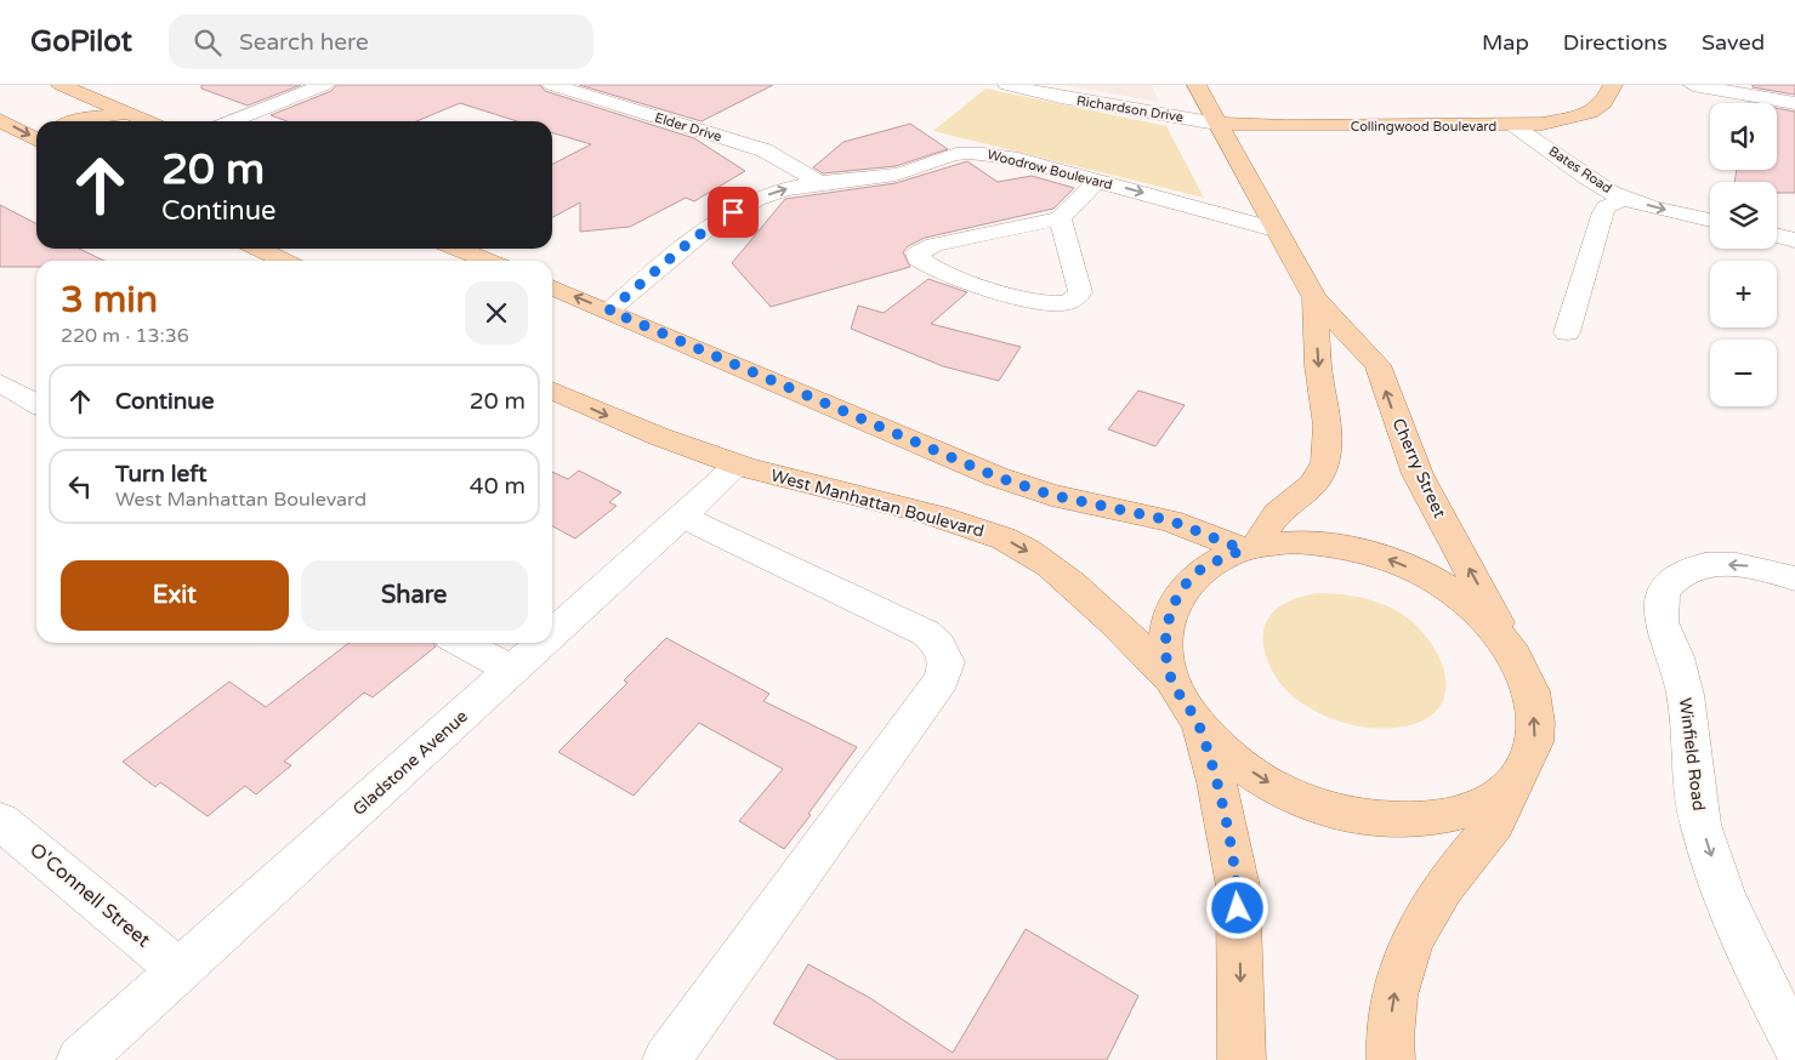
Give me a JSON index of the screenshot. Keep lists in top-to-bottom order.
{
  "streets": {
    "main road": ["Collingwood Boulevard", "Cherry Street", "West Manhattan Boulevard"],
    "street": [
      "Richardson Drive",
      "Elder Drive",
      "Woodrow Boulevard",
      "Bates Road",
      "Winfield Road",
      "Gladstone Avenue",
      "O'Connell Street"
    ]
  },
  "crossings": [
    ["Richardson Drive", "Collingwood Boulevard"],
    ["Richardson Drive", "Cherry Street"],
    ["Collingwood Boulevard", "Bates Road"],
    ["Collingwood Boulevard", "Cherry Street"],
    ["Elder Drive", "Woodrow Boulevard"],
    ["Woodrow Boulevard", "Cherry Street"],
    ["West Manhattan Boulevard", "Gladstone Avenue"],
    ["Gladstone Avenue", "O'Connell Street"]
  ],
  "one_way": ["Woodrow Boulevard"],
  "page": {
    "header": "GoPilot",
    "search": "Search here",
    "nav": ["Map", "Directions", "Saved"],
    "map_buttons": ["+", "−"],
    "turn": ["20 m", "Continue"],
    "heading": ["3 min", "220 m · 13:36"],
    "list": [
      {
        "name": "Continue",
        "value": "20 m"
      },
      {
        "name": "Turn left",
        "note": "West Manhattan Boulevard",
        "value": "40 m"
      }
    ],
    "buttons": ["Exit", "Share"]
  }
}
